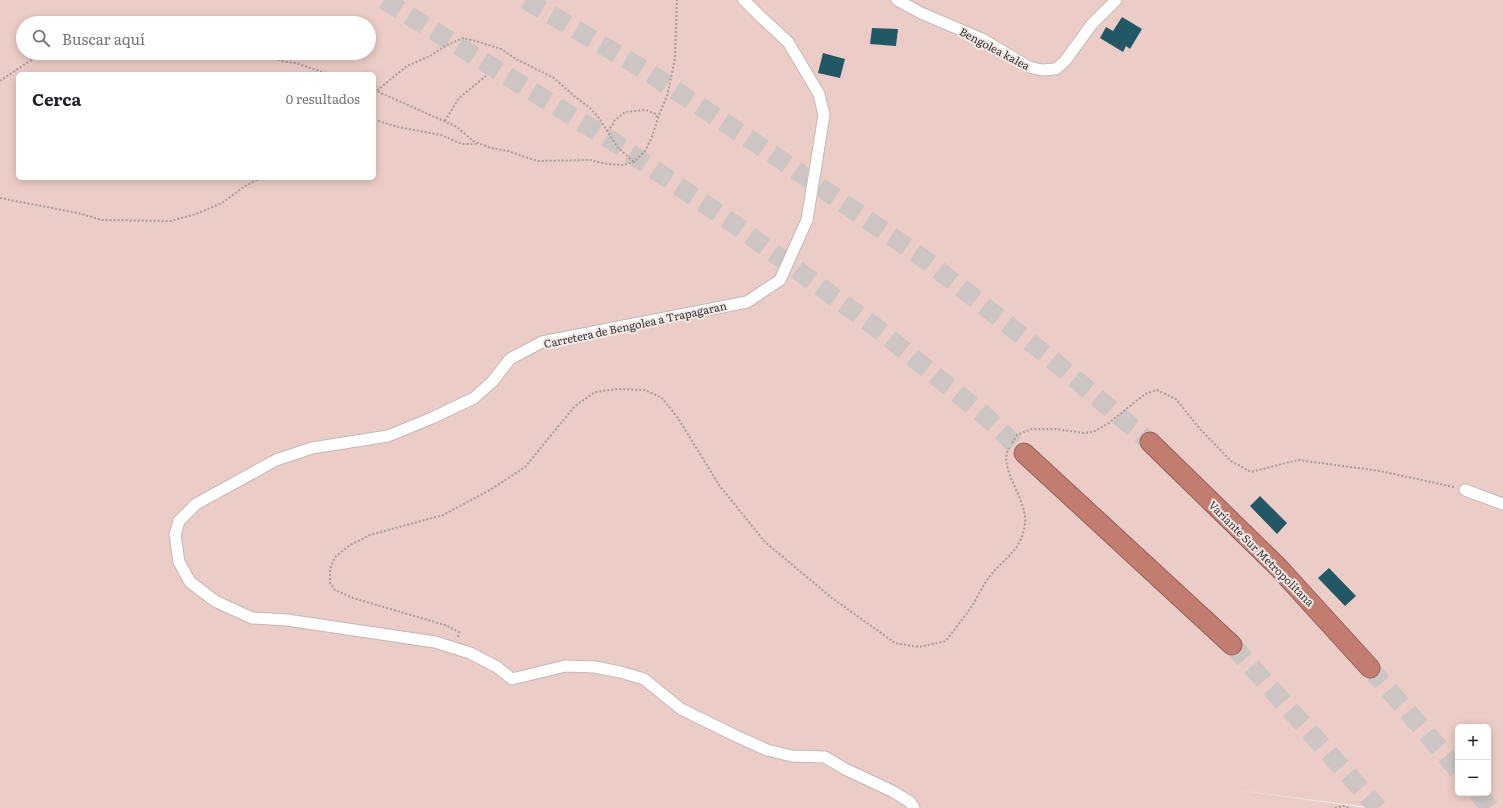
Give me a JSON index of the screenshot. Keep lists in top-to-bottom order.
{
  "streets": {
    "highway": ["Variante Sur Metropolitana"],
    "street": ["Bengolea kalea", "Carretera de Bengolea a Trapagaran"]
  },
  "page": {
    "search": "Buscar aquí",
    "heading": ["Cerca", "0 resultados"],
    "map_buttons": ["+", "−"]
  }
}
